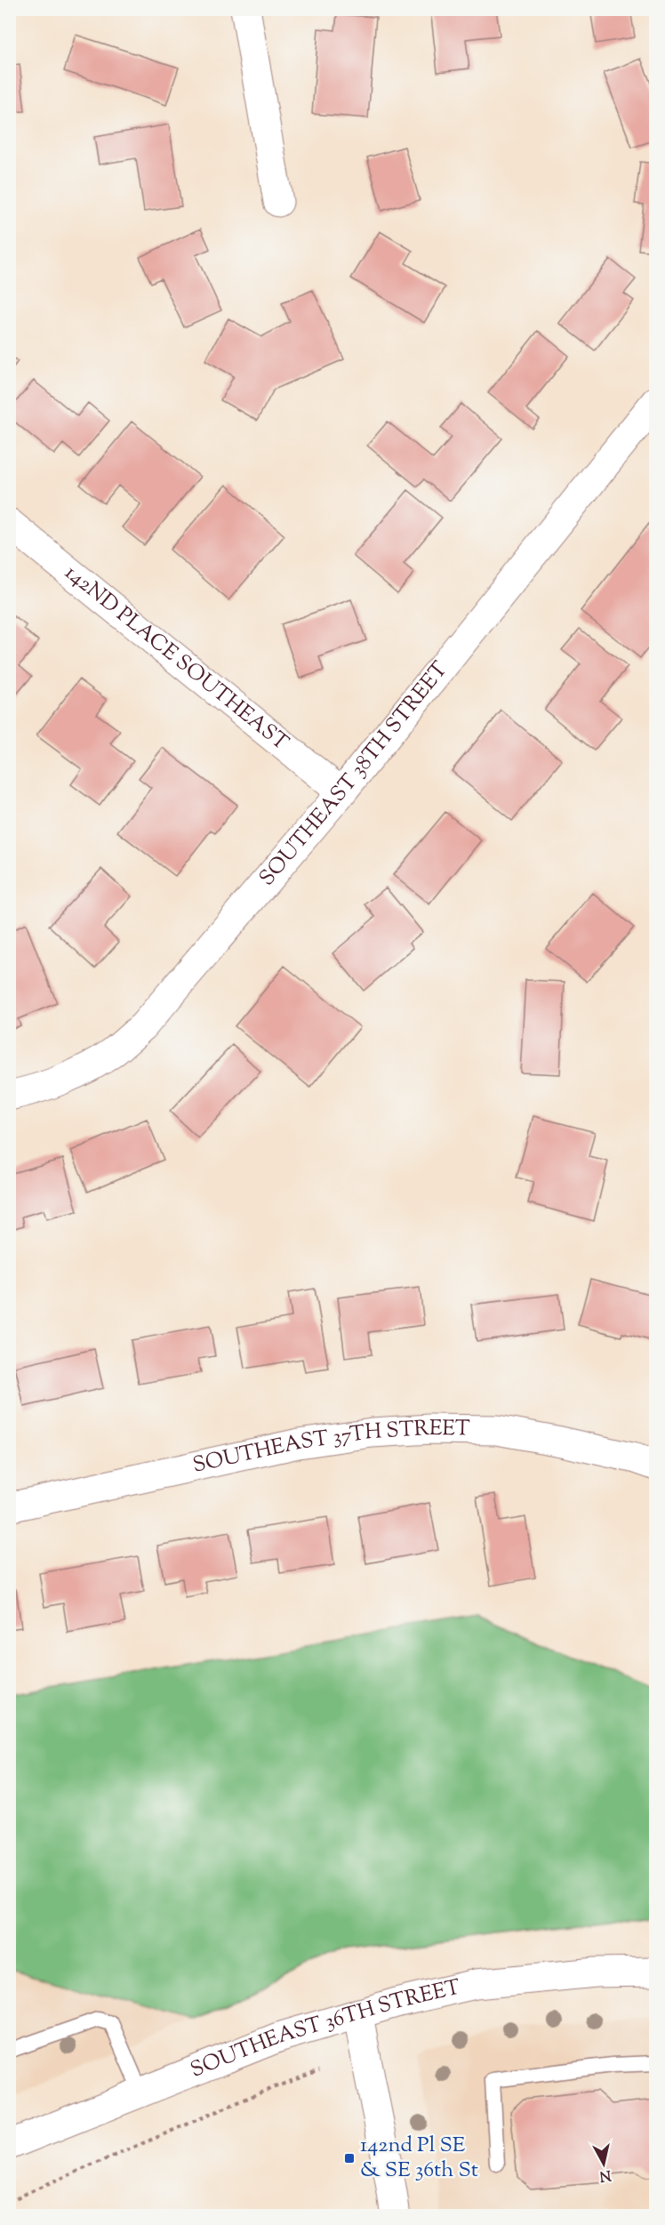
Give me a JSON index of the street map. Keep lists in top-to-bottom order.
{
  "streets": {
    "street": [
      "142ND PLACE SOUTHEAST",
      "SOUTHEAST 38TH STREET",
      "SOUTHEAST 37TH STREET",
      "SOUTHEAST 36TH STREET"
    ]
  },
  "crossings": [
    ["142ND PLACE SOUTHEAST", "SOUTHEAST 38TH STREET"]
  ],
  "places": {
    "transit": ["142nd Pl SE & SE 36th St"]
  },
  "north": "bottom"
}
